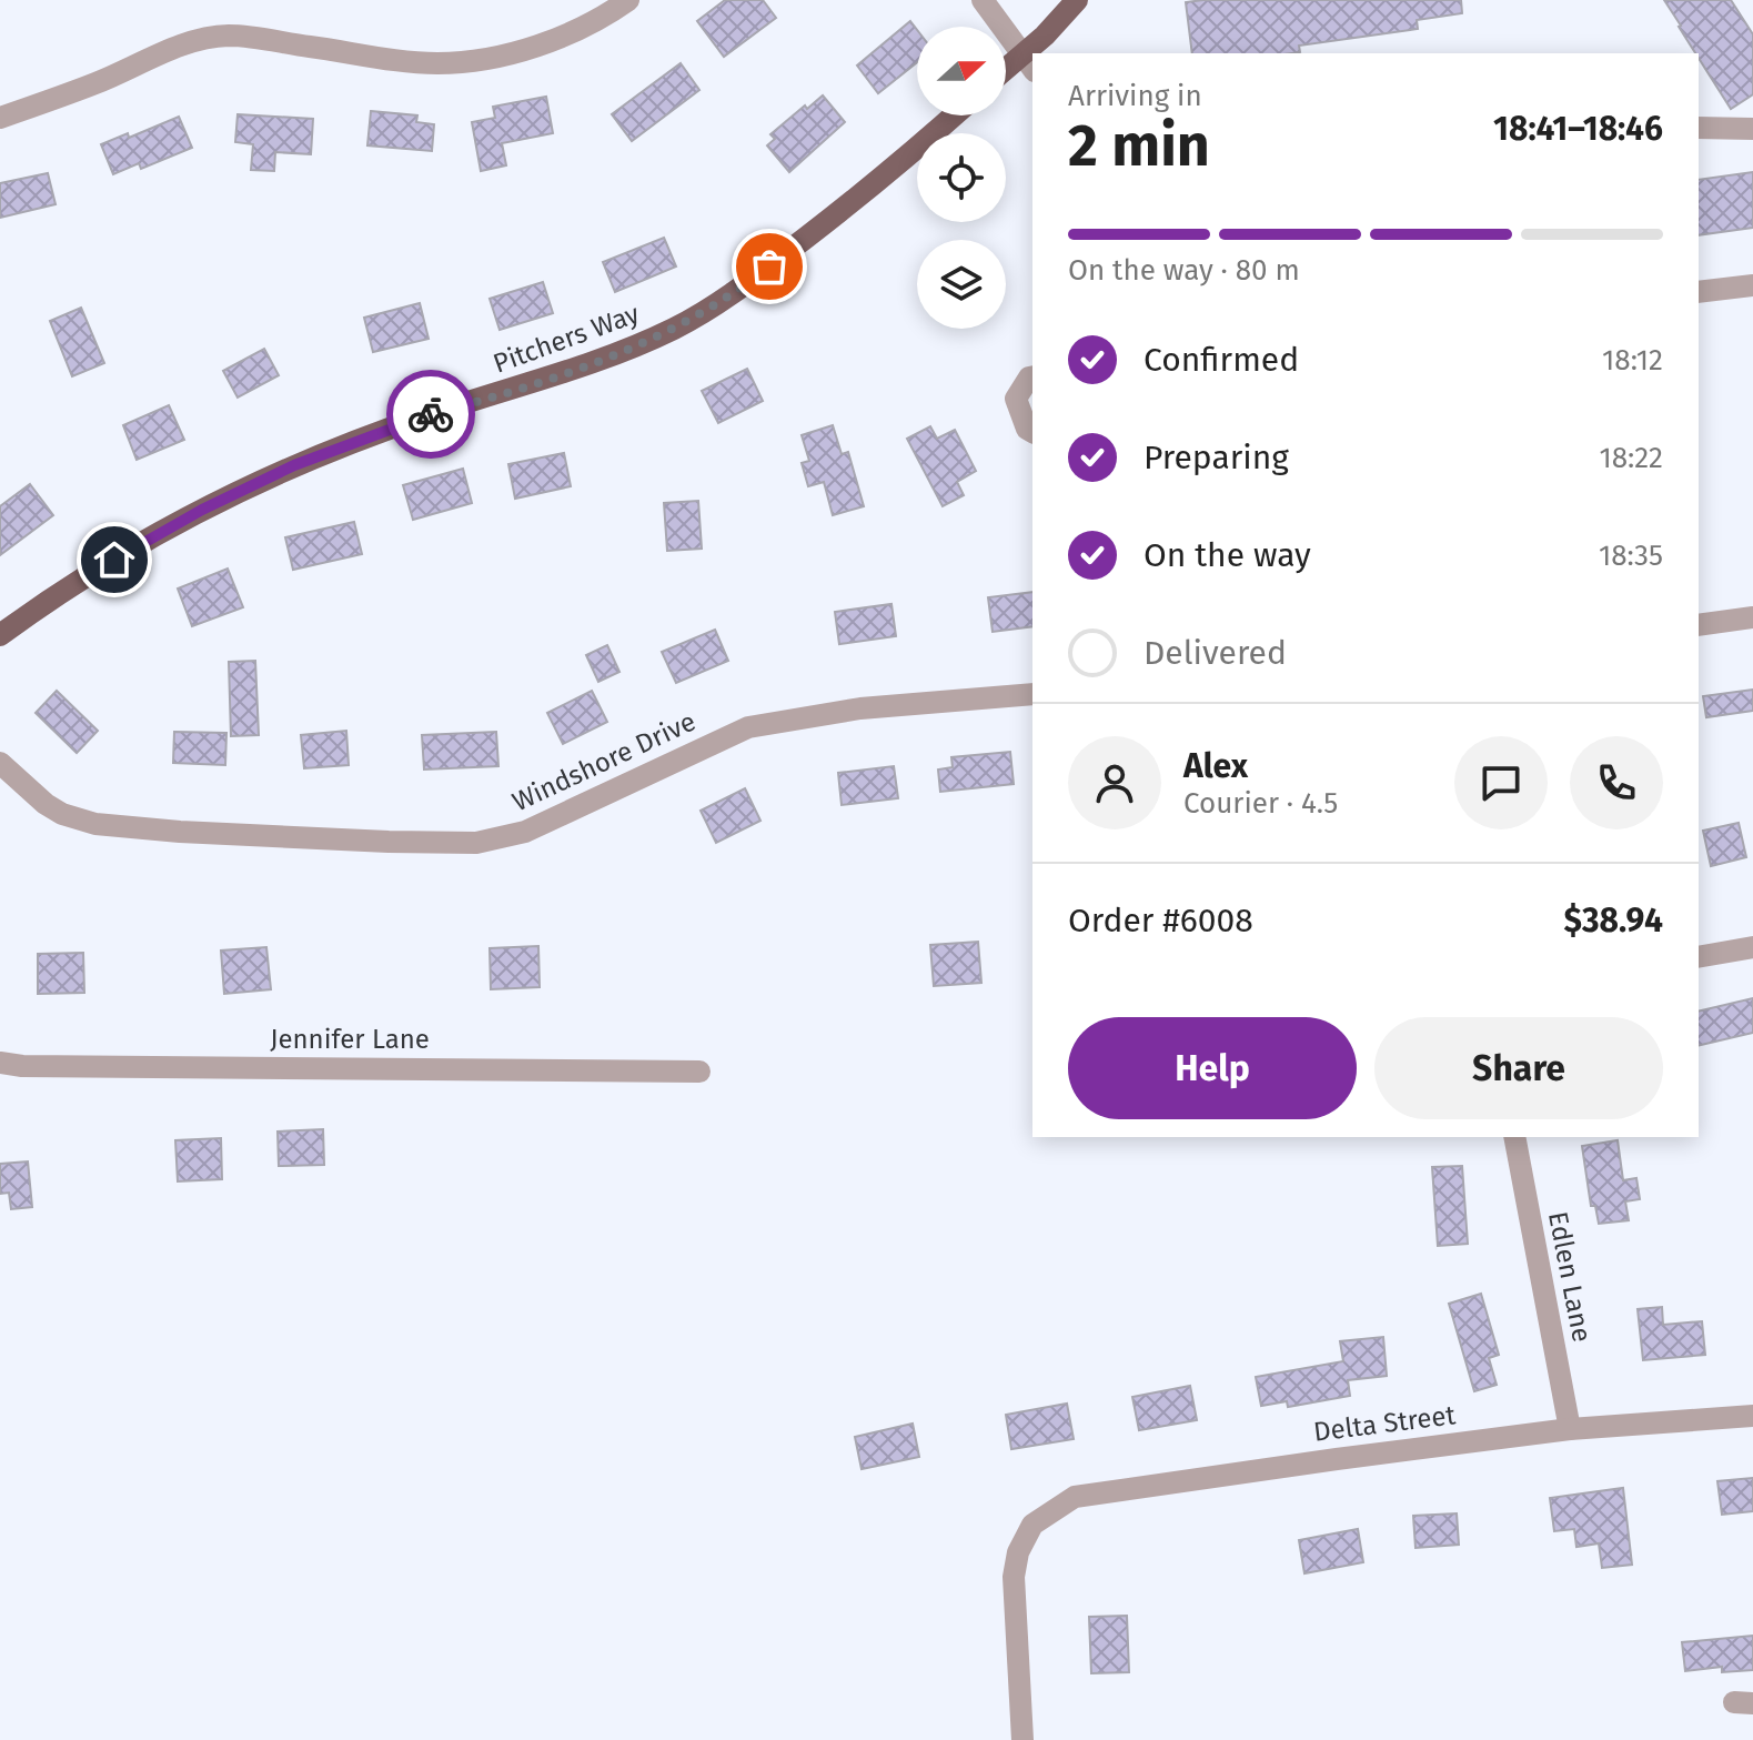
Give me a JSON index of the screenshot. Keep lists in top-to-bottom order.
{
  "streets": {
    "main road": ["Pitchers Way"],
    "street": [
      "Windshore Drive",
      "Jennifer Lane",
      "Edlen Lane",
      "Delta Street"
    ]
  },
  "crossings": [
    ["Edlen Lane", "Delta Street"]
  ],
  "north": "right",
  "page": {
    "heading": ["2 min", "Arriving in", "18:41–18:46"],
    "panel": [
      "Alex",
      "Courier · 4.5",
      "Order #6008",
      "$38.94"
    ],
    "bar": "On the way · 80 m",
    "list": [
      ["Confirmed", "18:12"],
      ["Preparing", "18:22"],
      ["On the way", "18:35"],
      "Delivered"
    ],
    "buttons": ["Help", "Share"]
  }
}
